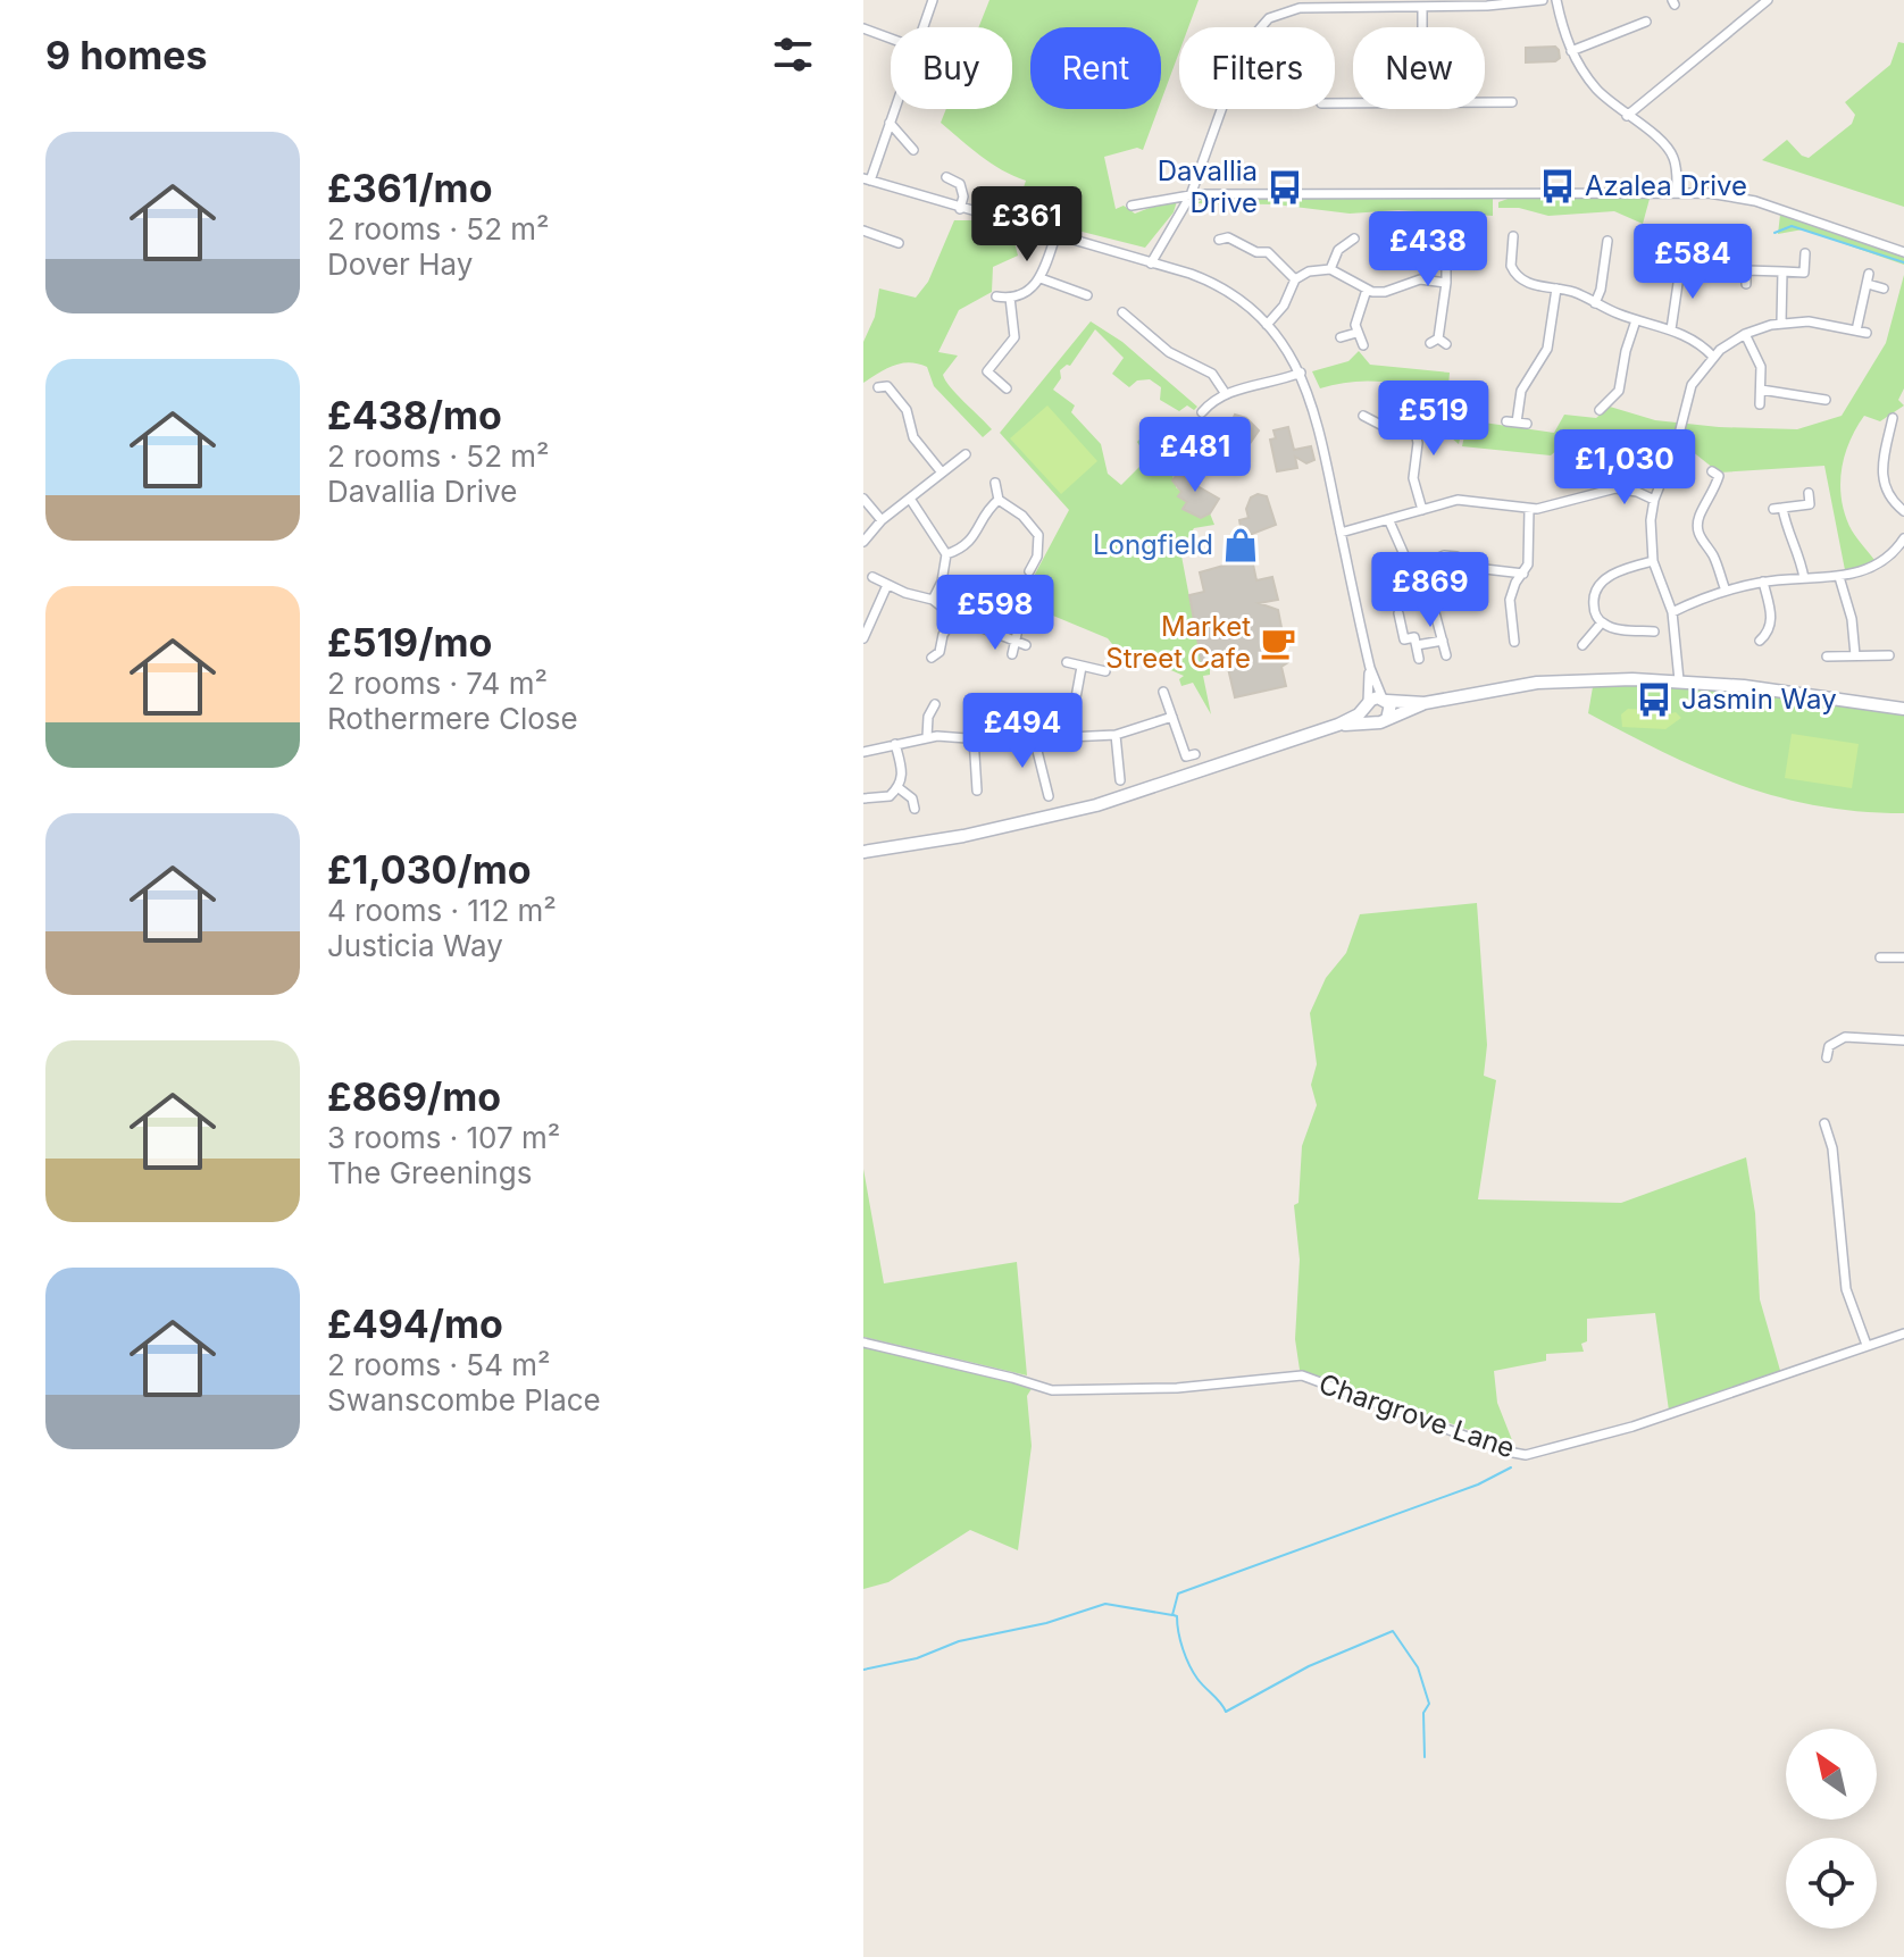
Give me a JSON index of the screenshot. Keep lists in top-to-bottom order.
{
  "streets": {
    "street": ["Chargrove Lane"]
  },
  "places": {
    "bus stop": ["Azalea Drive", "Davallia Drive", "Jasmin Way"],
    "shop": ["Longfield"],
    "cafe": ["Market Street Cafe"]
  },
  "north": "top left",
  "page": {
    "heading": "9 homes",
    "chip": [
      "Buy",
      "Rent",
      "Filters",
      "New"
    ],
    "list": [
      {
        "name": "£361/mo",
        "note": "2 rooms · 52 m² · Dover Hay"
      },
      {
        "name": "£438/mo",
        "note": "2 rooms · 52 m² · Davallia Drive"
      },
      {
        "name": "£519/mo",
        "note": "2 rooms · 74 m² · Rothermere Close"
      },
      {
        "name": "£1,030/mo",
        "note": "4 rooms · 112 m² · Justicia Way"
      },
      {
        "name": "£869/mo",
        "note": "3 rooms · 107 m² · The Greenings"
      },
      {
        "name": "£494/mo",
        "note": "2 rooms · 54 m² · Swanscombe Place"
      }
    ],
    "price": [
      "£361",
      "£438",
      "£584",
      "£519",
      "£481",
      "£1,030",
      "£869",
      "£598",
      "£494"
    ]
  }
}
